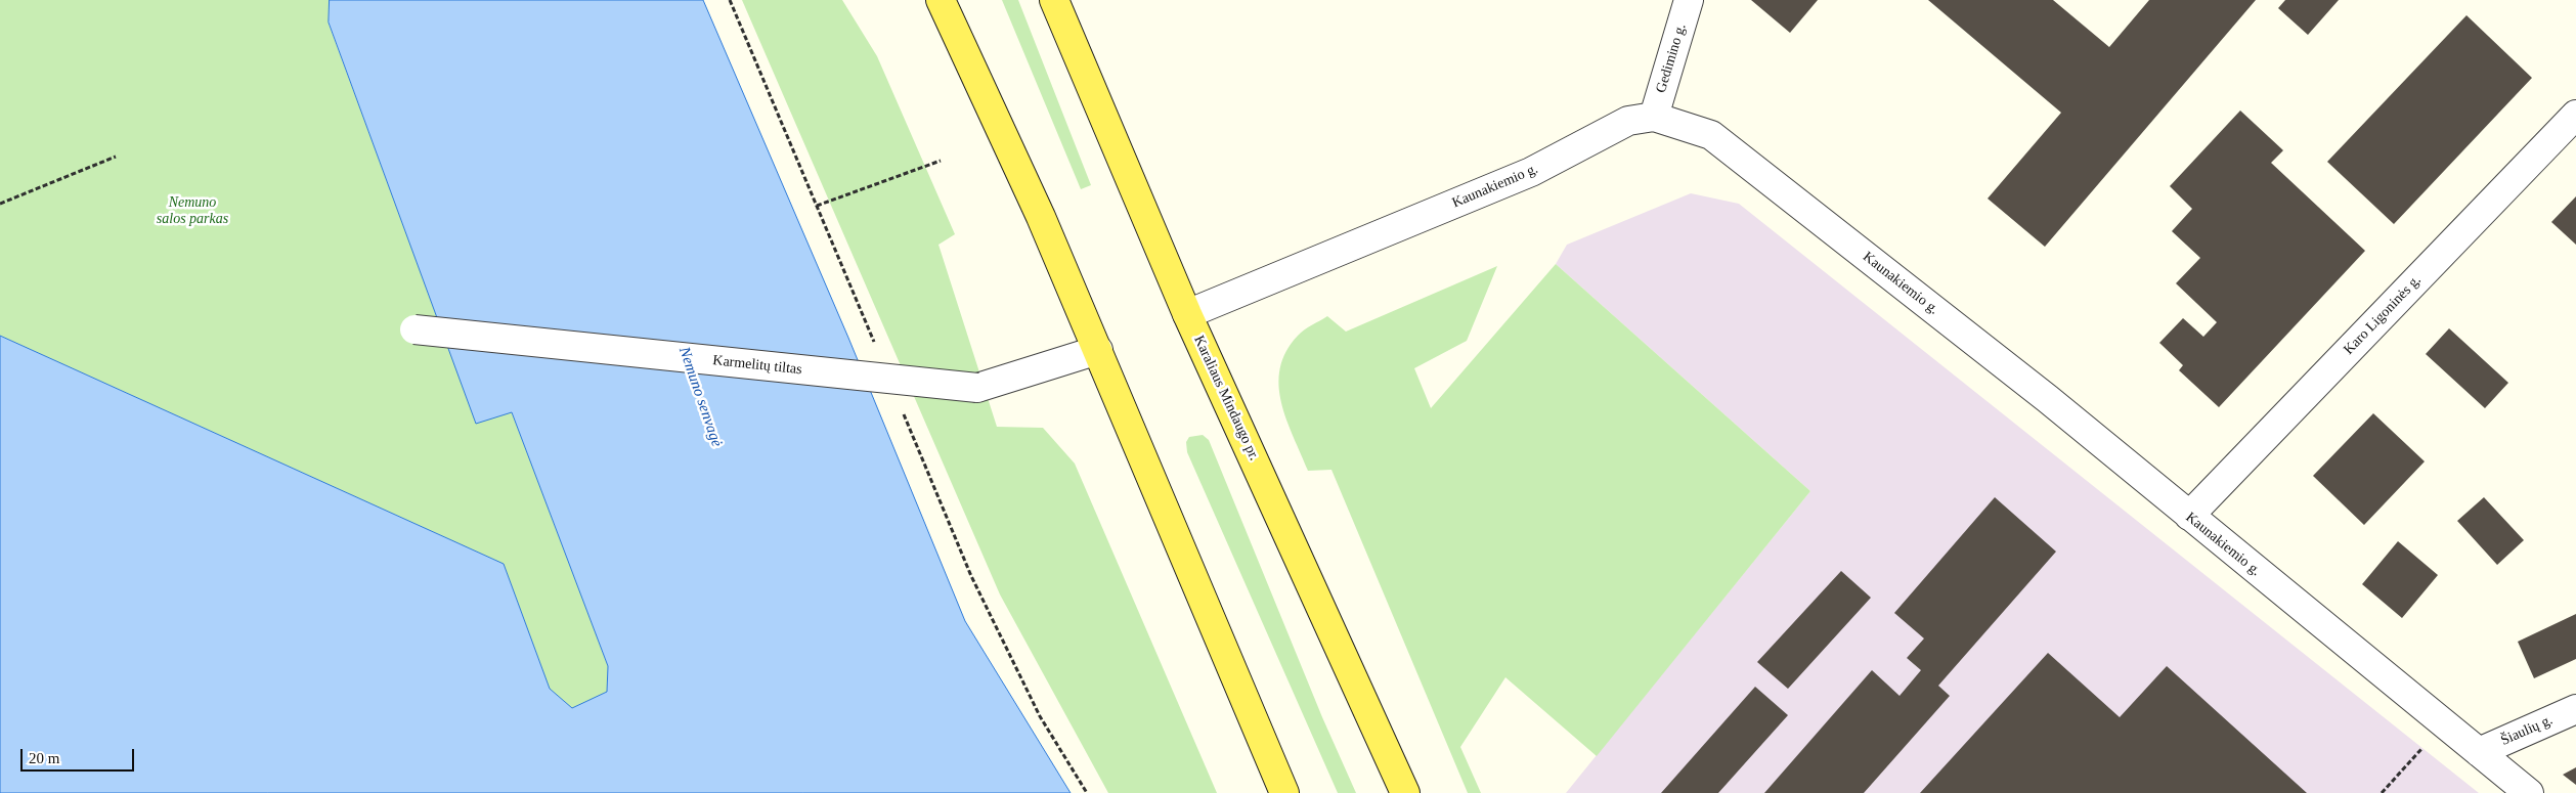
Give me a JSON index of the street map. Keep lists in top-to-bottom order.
{
  "streets": {
    "main road": ["Karaliaus Mindaugo pr."],
    "street": [
      "Gedimino g.",
      "Kaunakiemio g.",
      "Karo Ligoninės g.",
      "Karmelitų tiltas",
      "Šiaulių g."
    ]
  },
  "crossings": [
    ["Gedimino g.", "Kaunakiemio g."],
    ["Kaunakiemio g.", "Karo Ligoninės g."],
    ["Kaunakiemio g.", "Karaliaus Mindaugo pr."],
    ["Kaunakiemio g.", "Šiaulių g."]
  ],
  "water": ["Nemuno senvagė"],
  "parks": ["Nemuno salos parkas"],
  "scale_bar": "20 m"
}
